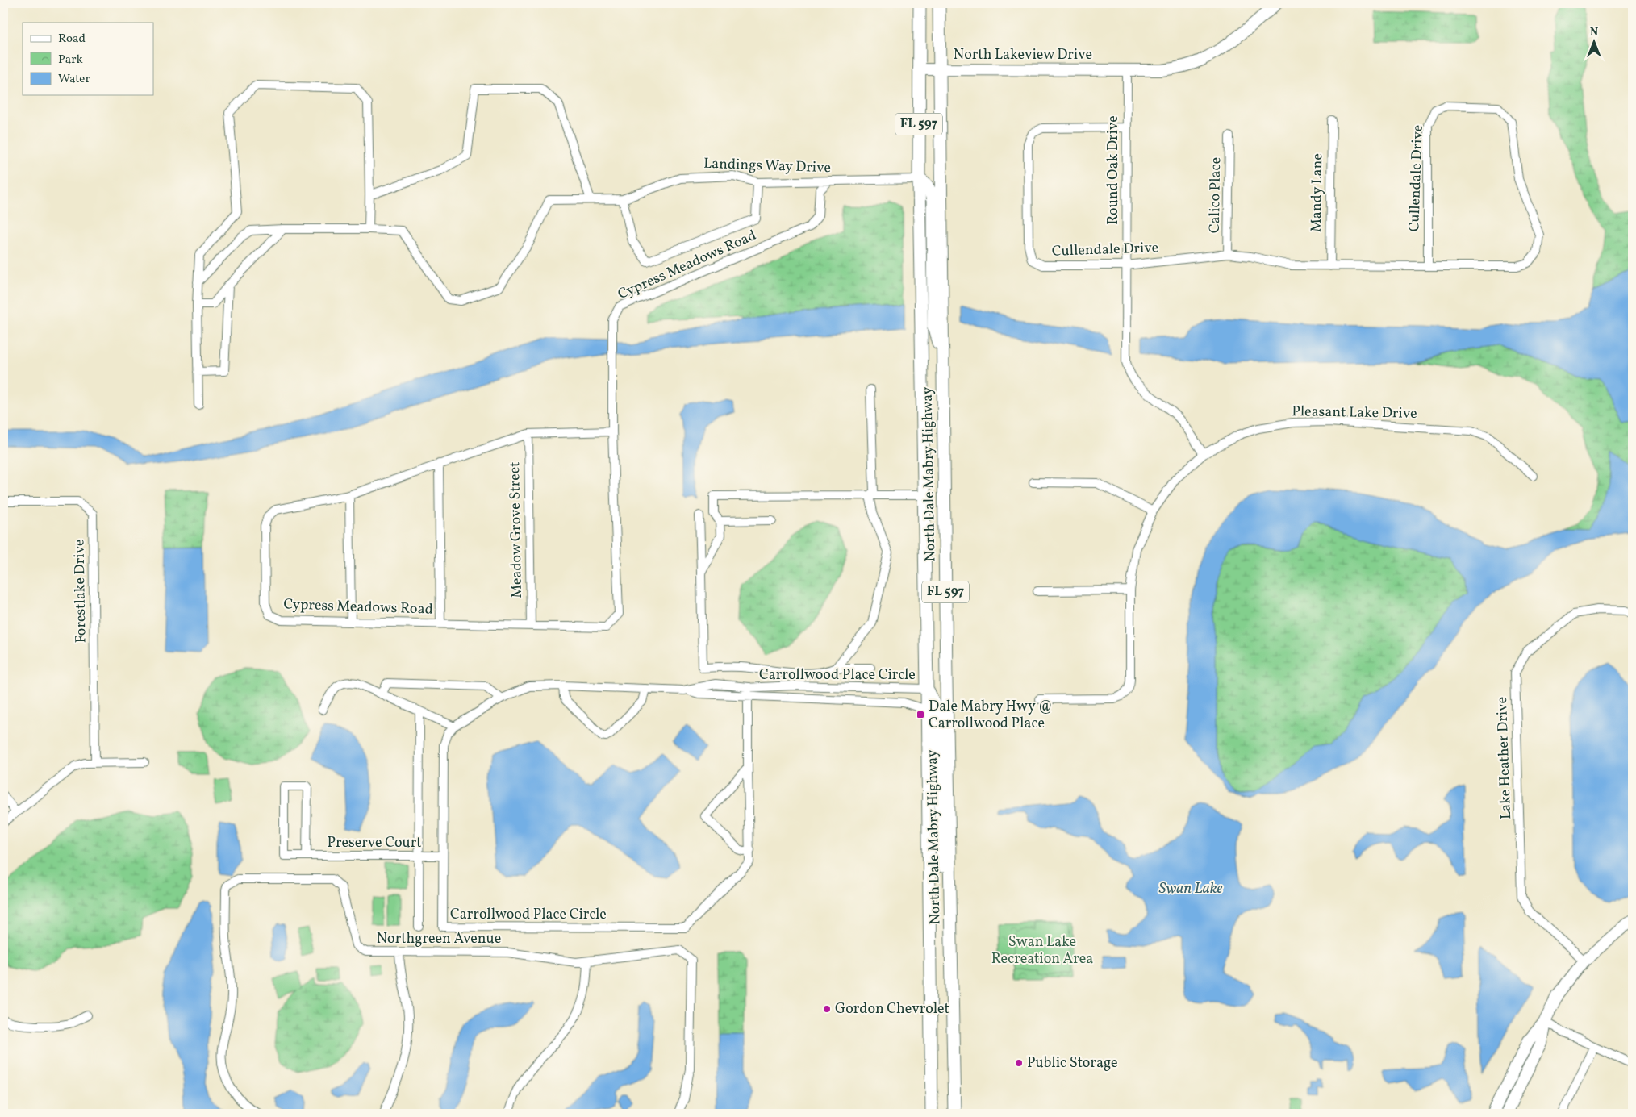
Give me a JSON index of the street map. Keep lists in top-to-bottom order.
{
  "streets": {
    "main road": ["FL 597", "North Dale Mabry Highway"],
    "street": [
      "North Lakeview Drive",
      "Landings Way Drive",
      "Round Oak Drive",
      "Cullendale Drive",
      "Mandy Lane",
      "Calico Place",
      "Cypress Meadows Road",
      "Pleasant Lake Drive",
      "Meadow Grove Street",
      "Forestlake Drive",
      "Carrollwood Place Circle",
      "Lake Heather Drive",
      "Preserve Court",
      "Northgreen Avenue"
    ]
  },
  "crossings": [
    ["North Lakeview Drive", "Round Oak Drive"],
    ["North Lakeview Drive", "North Dale Mabry Highway"],
    ["Landings Way Drive", "Cypress Meadows Road"],
    ["Landings Way Drive", "North Dale Mabry Highway"],
    ["Round Oak Drive", "Cullendale Drive"],
    ["Round Oak Drive", "Pleasant Lake Drive"],
    ["Cullendale Drive", "Mandy Lane"],
    ["Cullendale Drive", "Calico Place"],
    ["Cypress Meadows Road", "Meadow Grove Street"],
    ["North Dale Mabry Highway", "Carrollwood Place Circle"],
    ["Carrollwood Place Circle", "Preserve Court"]
  ],
  "water": ["Swan Lake"],
  "parks": ["Swan Lake Recreation Area"],
  "places": {
    "transit": ["Dale Mabry Hwy @ Carrollwood Place"],
    "other": ["Gordon Chevrolet", "Public Storage"]
  },
  "legend": ["Road", "Park", "Water"],
  "north": "top"
}
